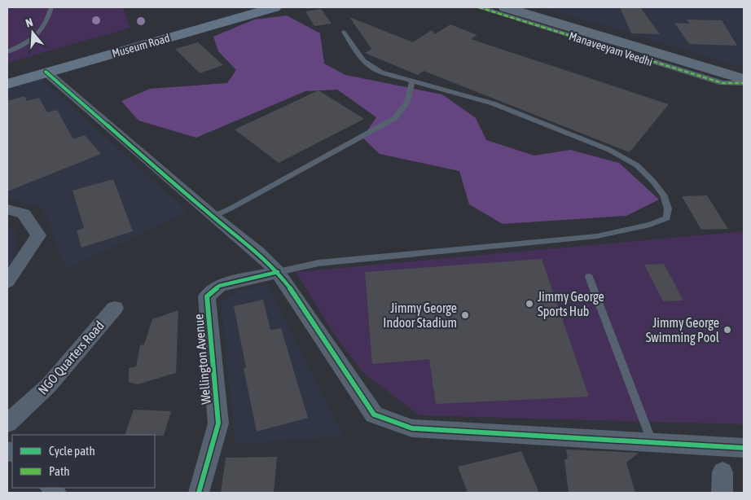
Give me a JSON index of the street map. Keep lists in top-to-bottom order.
{
  "streets": {
    "main road": ["Museum Road", "Manaveeyam Veedhi"],
    "street": ["NGO Quarters Road", "Wellington Avenue"]
  },
  "places": ["Jimmy George Sports Hub", "Jimmy George Indoor Stadium", "Jimmy George Swimming Pool"],
  "legend": ["Cycle path", "Path"],
  "north": "top"
}
